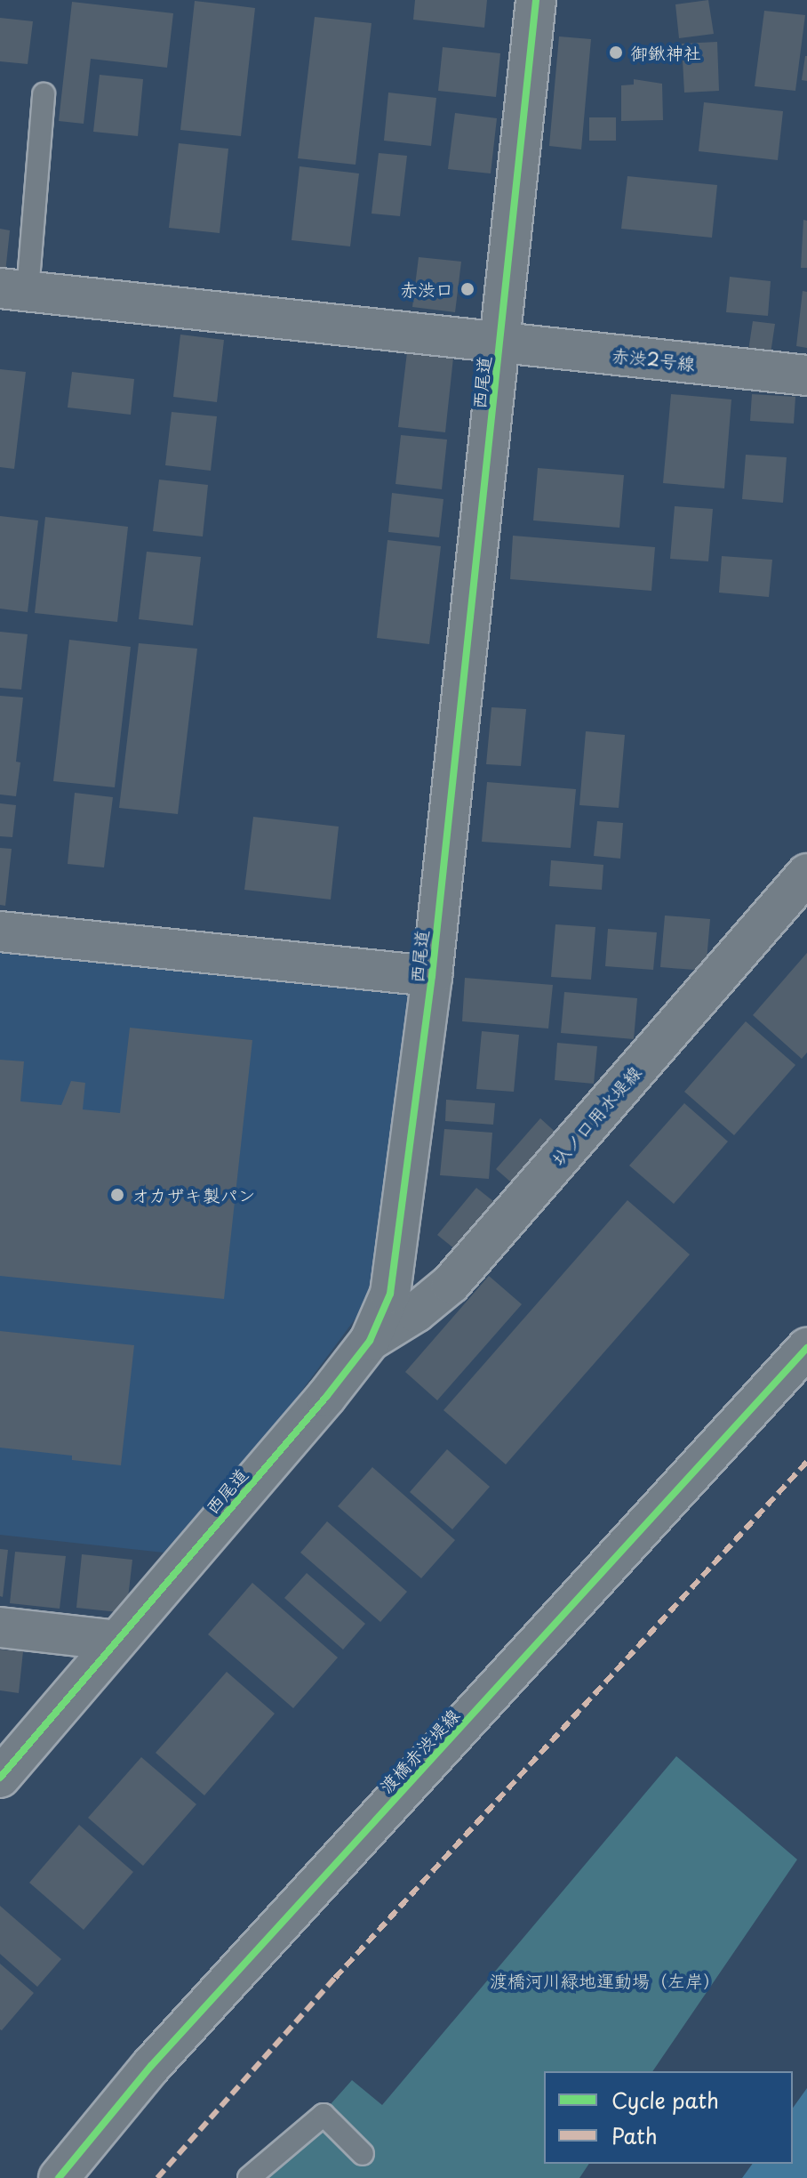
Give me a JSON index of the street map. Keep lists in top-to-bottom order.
{
  "streets": {
    "street": [
      "赤渋2号線",
      "西尾道",
      "圦ノ口用水堤線",
      "渡橋赤渋堤線"
    ]
  },
  "crossings": [
    ["赤渋2号線", "西尾道"],
    ["西尾道", "圦ノ口用水堤線"]
  ],
  "parks": ["渡橋河川緑地運動場（左岸）"],
  "places": ["御鍬神社", "赤渋口", "オカザキ製パン"],
  "legend": ["Cycle path", "Path"]
}
